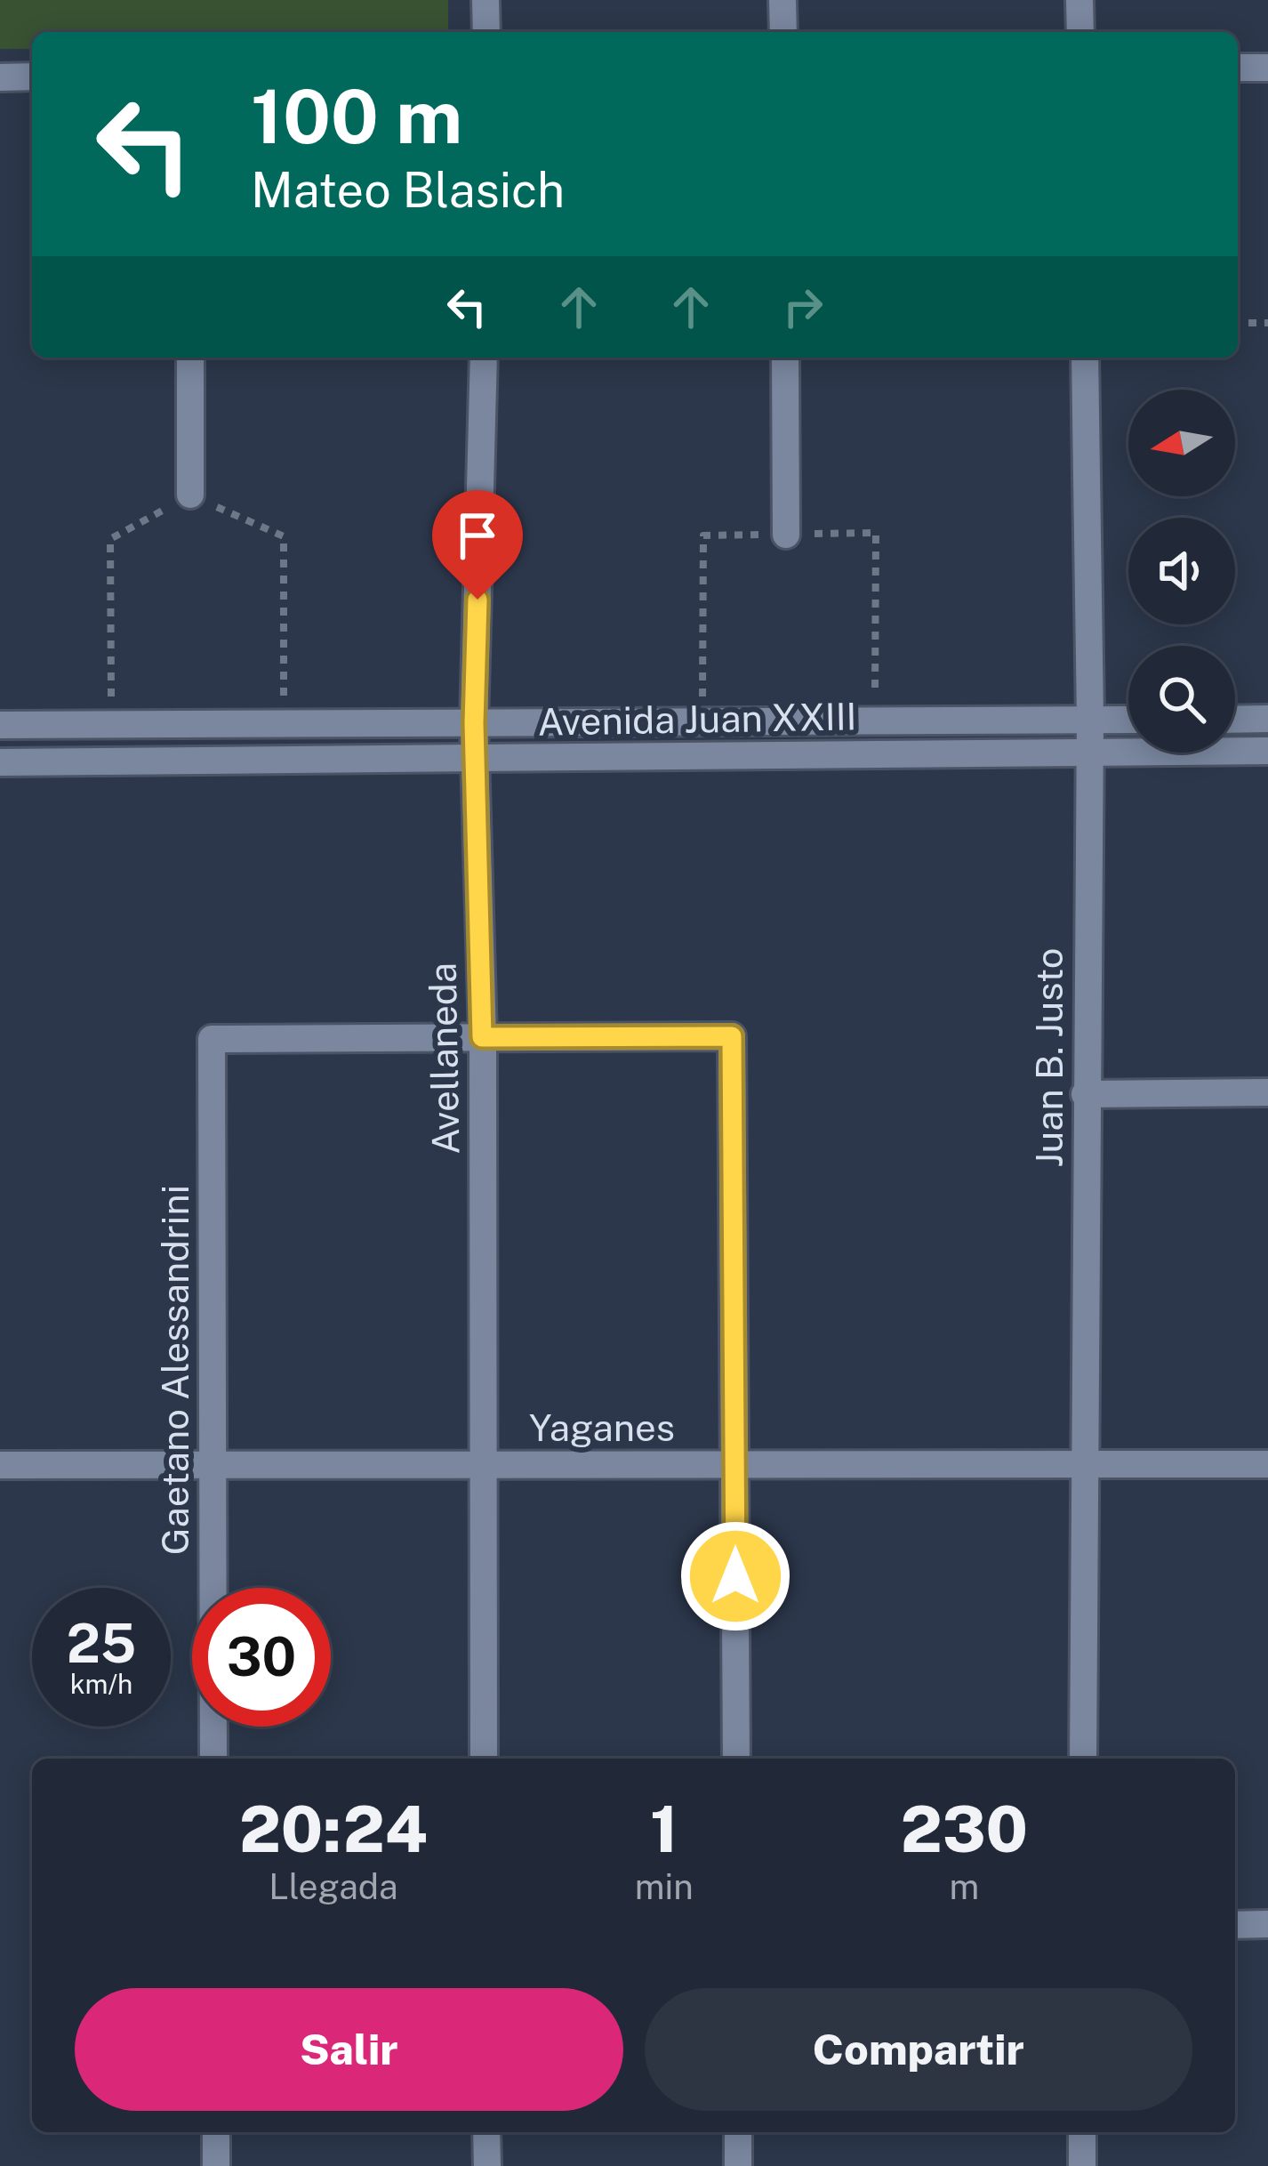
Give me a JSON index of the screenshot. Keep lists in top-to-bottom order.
{
  "streets": {
    "street": [
      "Avenida Juan XXIII",
      "Juan B. Justo",
      "Avellaneda",
      "Gaetano Alessandrini",
      "Yaganes"
    ]
  },
  "crossings": [
    ["Avenida Juan XXIII", "Juan B. Justo"],
    ["Avenida Juan XXIII", "Avellaneda"],
    ["Juan B. Justo", "Yaganes"],
    ["Avellaneda", "Gaetano Alessandrini"],
    ["Avellaneda", "Yaganes"],
    ["Gaetano Alessandrini", "Yaganes"]
  ],
  "north": "left",
  "page": {
    "turn": ["100 m", "Mateo Blasich"],
    "speed": "25 km/h",
    "limit": "30",
    "eta": [
      "20:24",
      "Llegada",
      "1",
      "min",
      "230",
      "m"
    ],
    "buttons": ["Salir", "Compartir"]
  }
}
